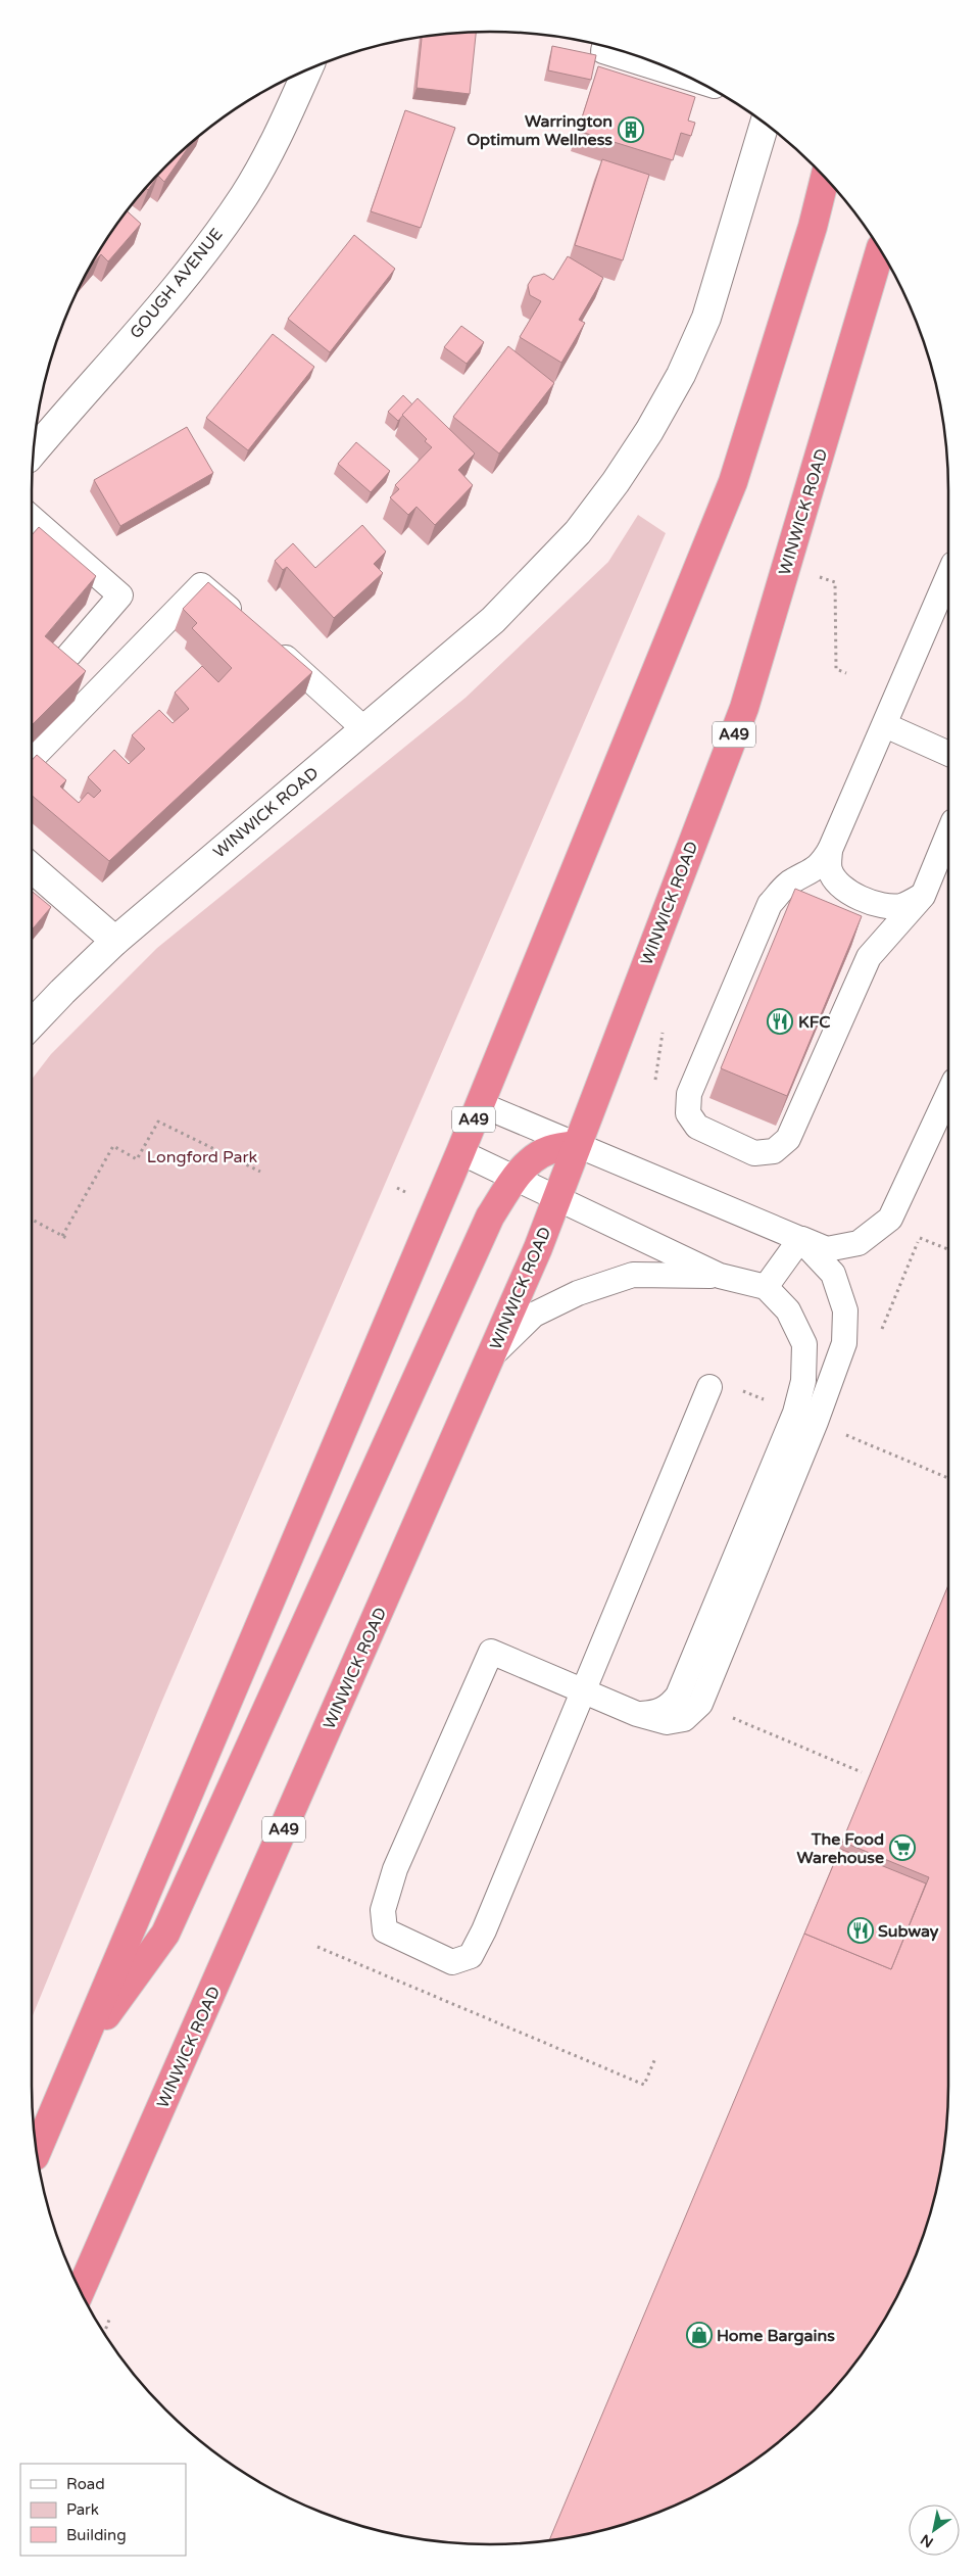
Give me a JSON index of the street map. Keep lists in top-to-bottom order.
{
  "streets": {
    "highway": ["WINWICK ROAD", "A49"],
    "street": ["GOUGH AVENUE"]
  },
  "parks": ["Longford Park"],
  "places": {
    "building": ["Warrington Optimum Wellness"],
    "restaurant": ["KFC", "Subway"],
    "supermarket": ["The Food Warehouse"],
    "shop": ["Home Bargains"]
  },
  "legend": ["Road", "Park", "Building"],
  "north": "bottom left"
}
